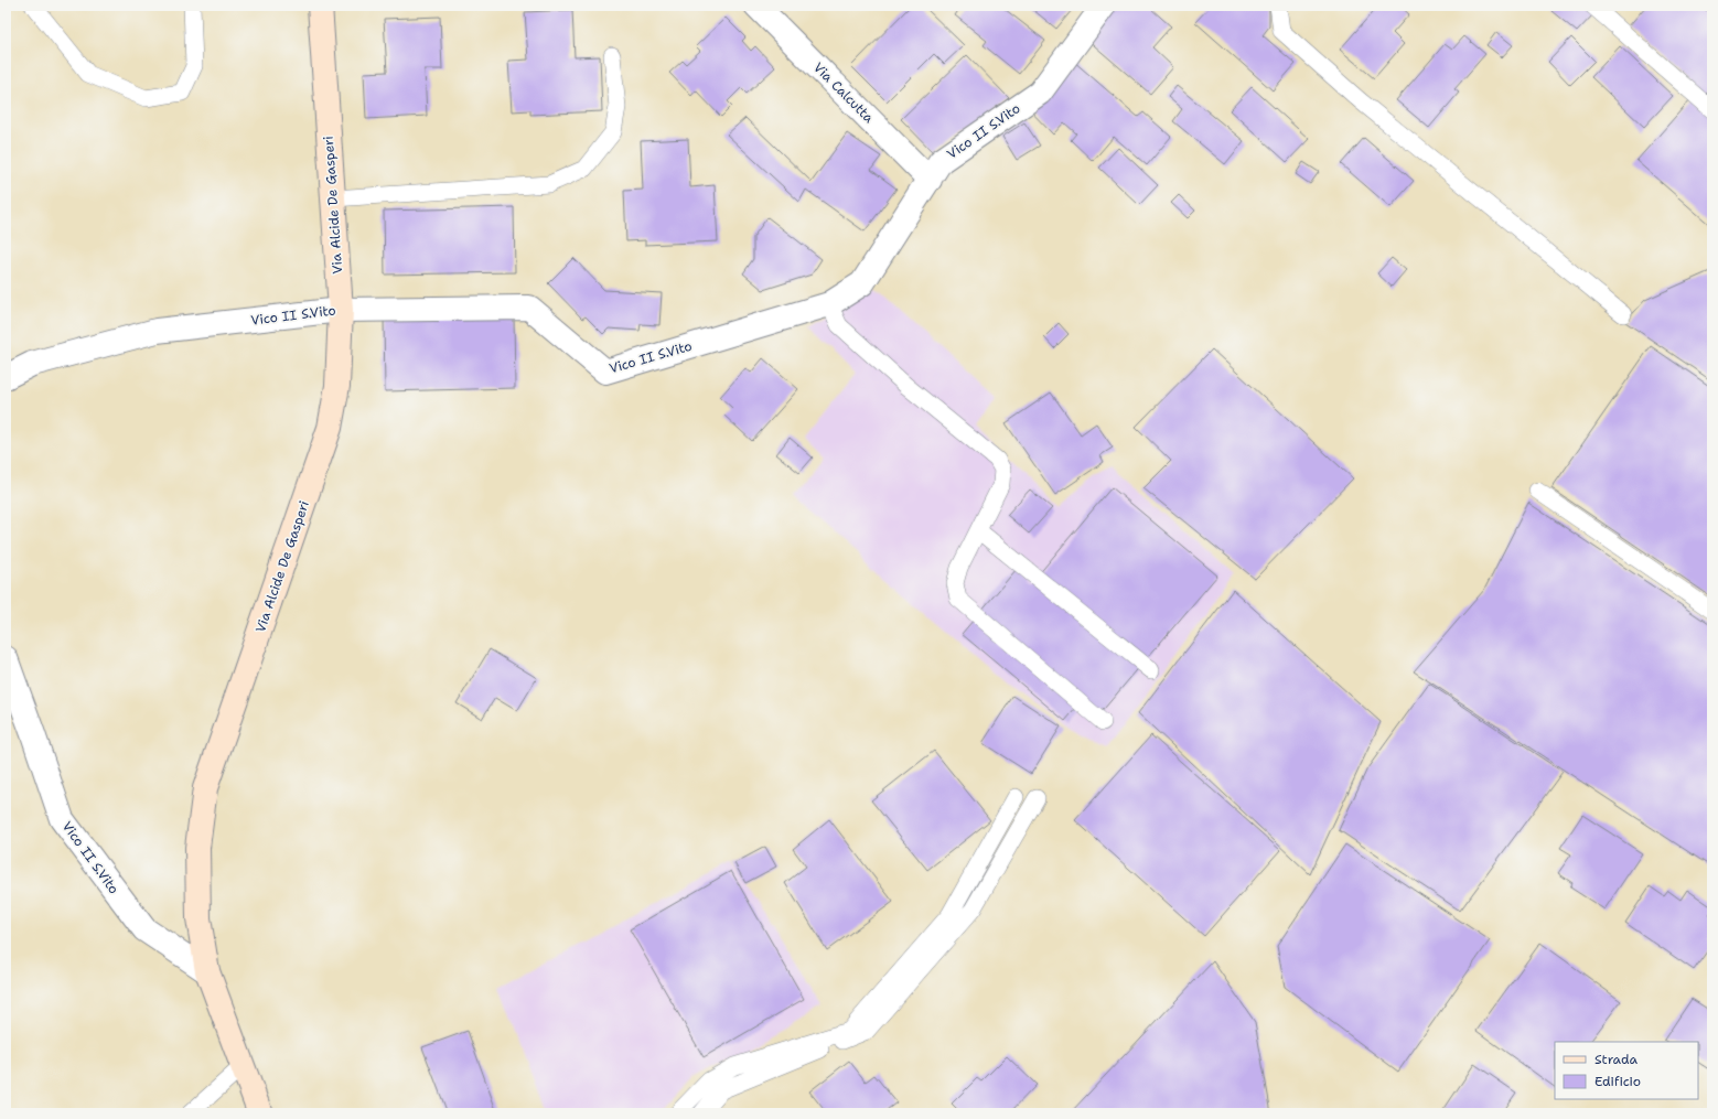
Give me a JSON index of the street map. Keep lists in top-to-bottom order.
{
  "streets": {
    "street": ["Via Calcutta", "Vico II S.Vito", "Via Alcide De Gasperi"]
  },
  "crossings": [
    ["Via Calcutta", "Vico II S.Vito"],
    ["Vico II S.Vito", "Via Alcide De Gasperi"]
  ],
  "legend": ["Strada", "Edificio"]
}
